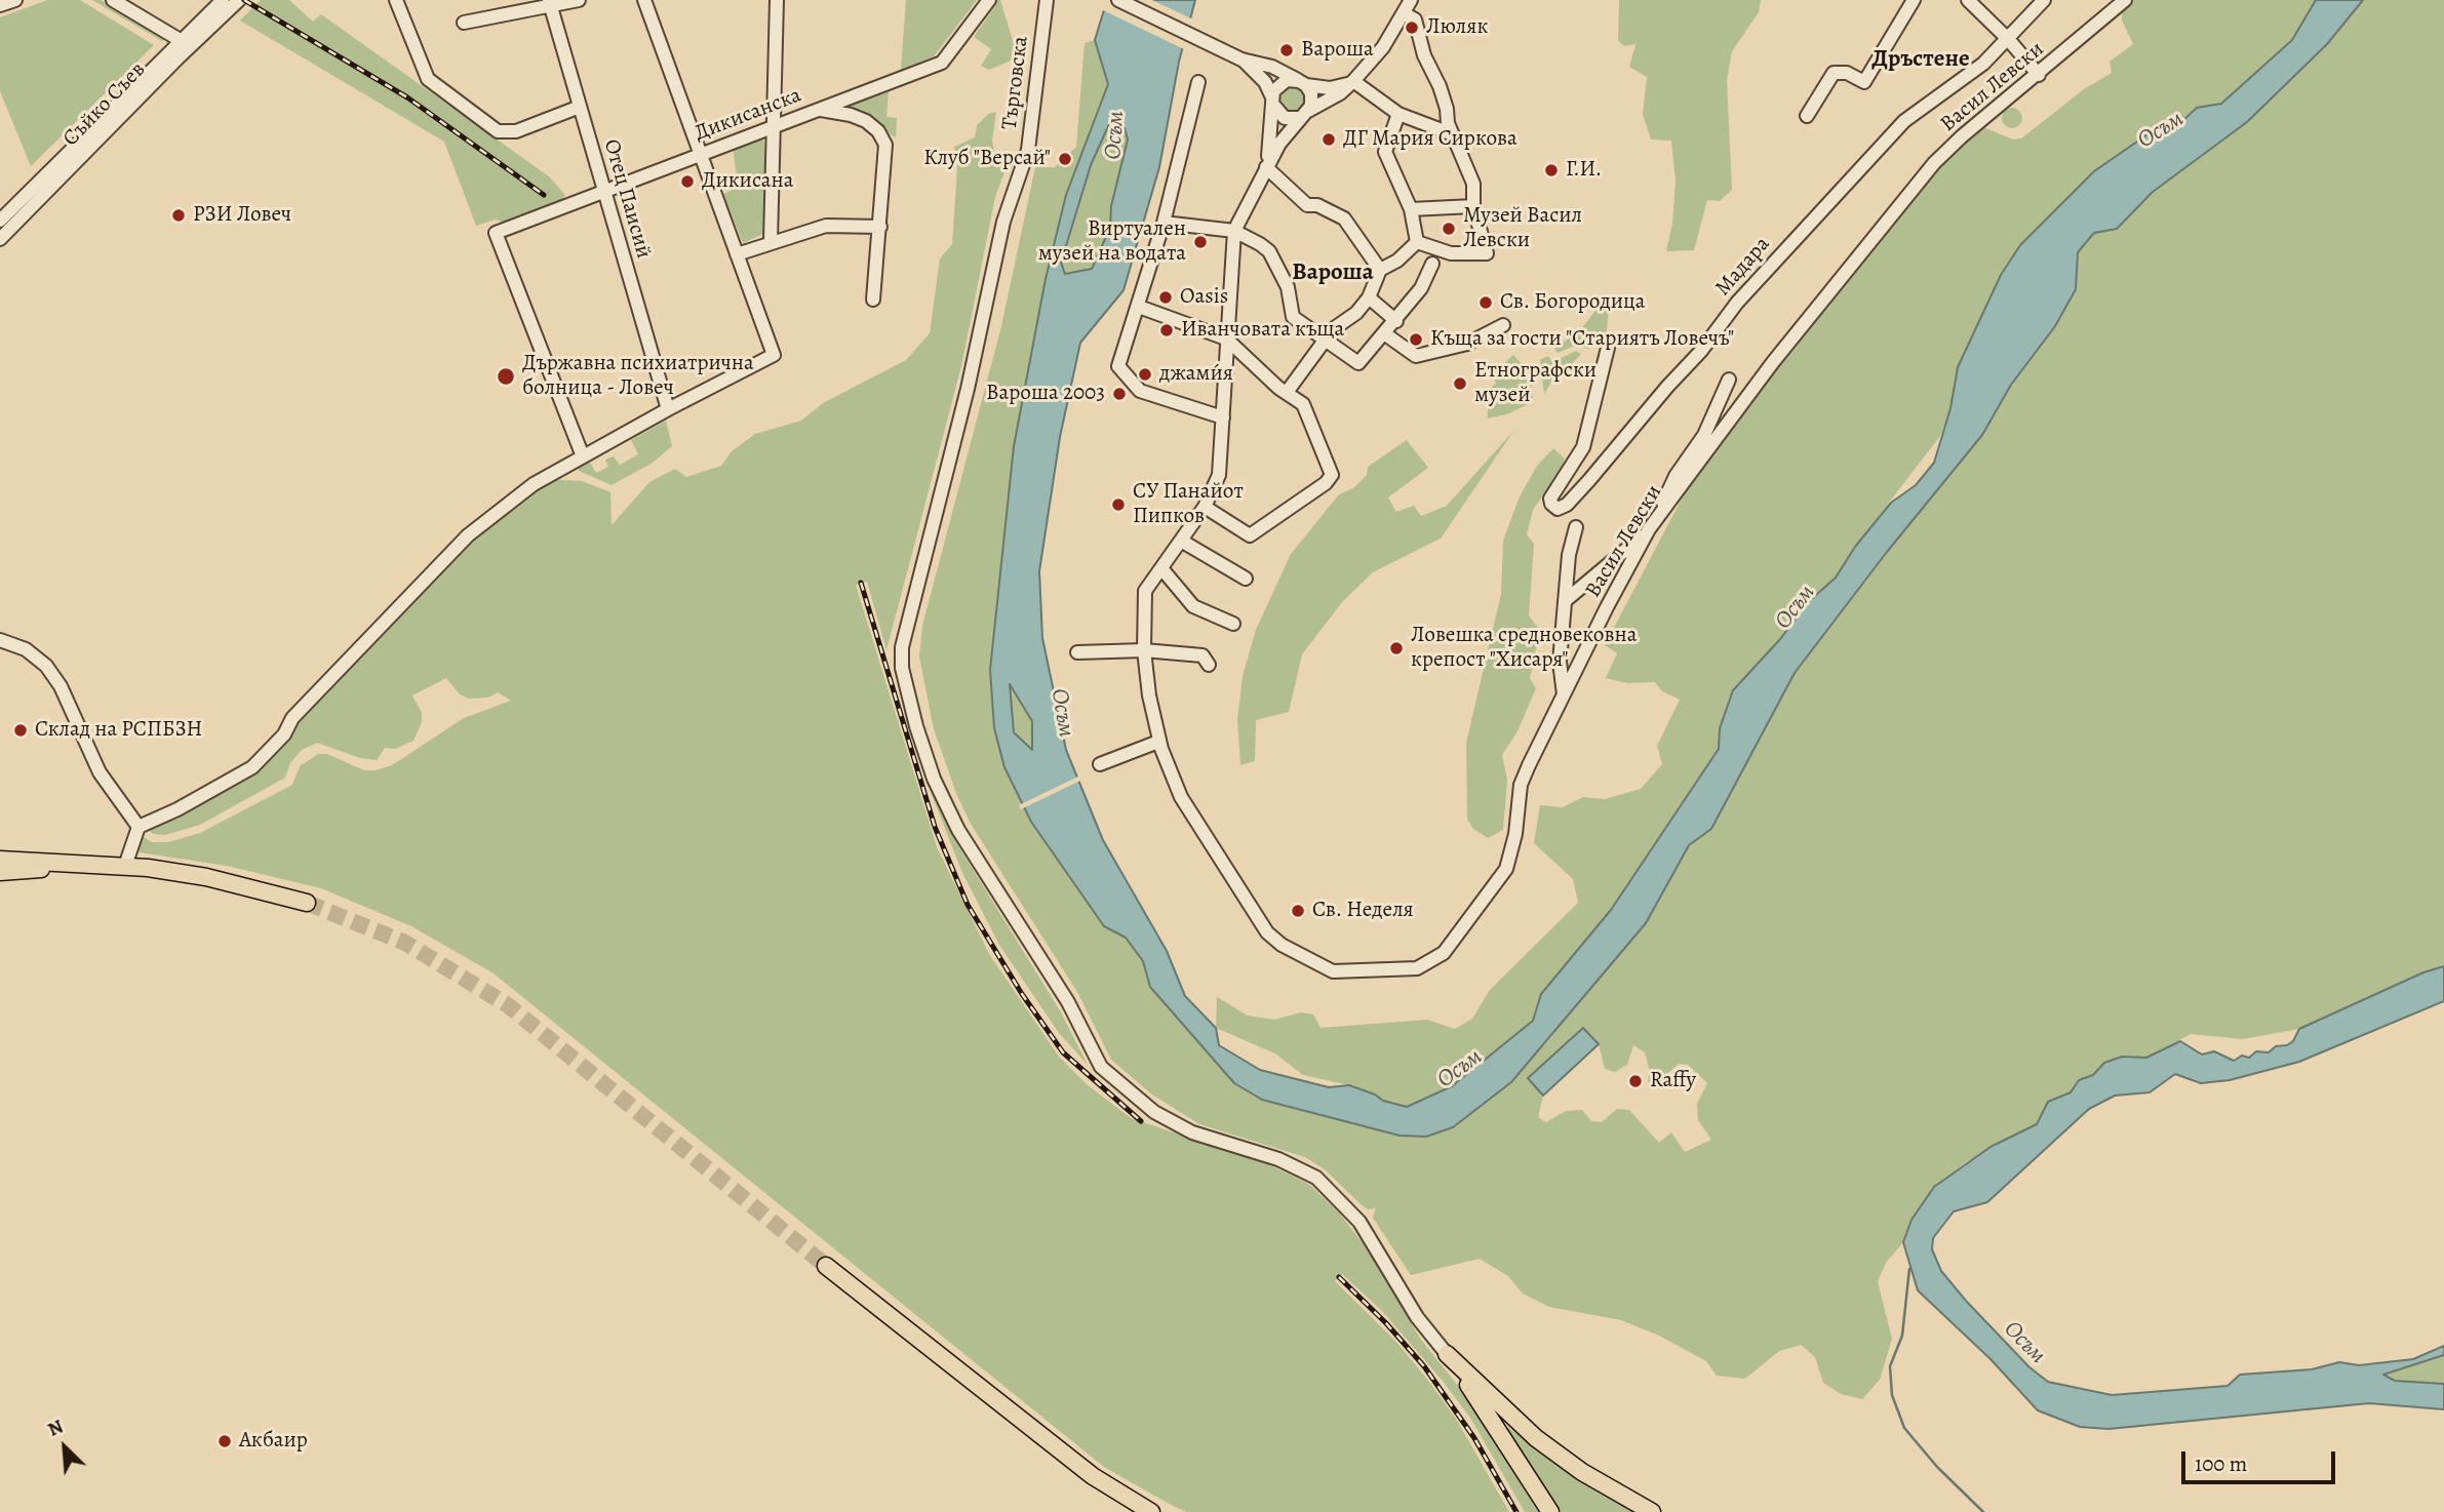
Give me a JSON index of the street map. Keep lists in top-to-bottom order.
{
  "streets": {
    "street": [
      "Търговска",
      "Васил Левски",
      "Съйко Съев",
      "Дикисанска",
      "Отец Паисий",
      "Мадара"
    ]
  },
  "crossings": [
    ["Дикисанска", "Отец Паисий"]
  ],
  "districts": ["Дръстене", "Вароша"],
  "water": ["Осъм"],
  "places": [
    "Люляк",
    "Вароша",
    "ДГ Мария Сиркова",
    "Клуб \"Версай\"",
    "Г.И.",
    "Дикисана",
    "РЗИ Ловеч",
    "Музей Васил Левски",
    "Виртуален музей на водата",
    "Oasis",
    "Св. Богородица",
    "Иванчовата къща",
    "Къща за гости \"Стариятъ Ловечъ\"",
    "джами́я",
    "Държавна психиатрична болница - Ловеч",
    "Етнографски музей",
    "Вароша 2003",
    "СУ Панайот Пипков",
    "Ловешка средновековна крепост \"Хисаря\"",
    "Склад на РСПБЗН",
    "Св. Неделя",
    "Raffy",
    "Акбаир"
  ],
  "scale_bar": "100 m",
  "north": "top left"
}
